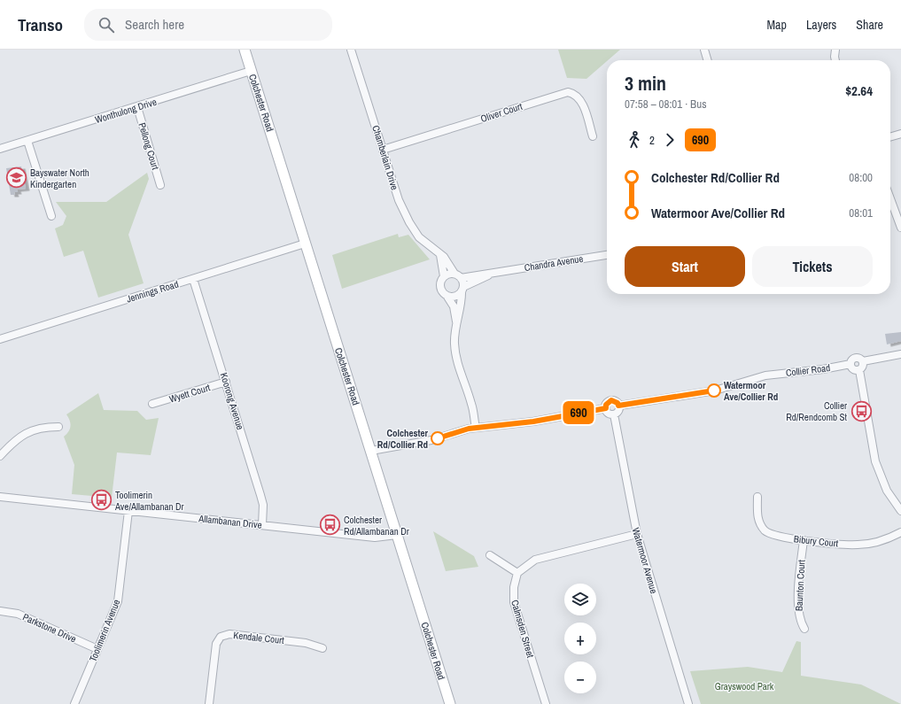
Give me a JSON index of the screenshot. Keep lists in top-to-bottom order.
{
  "streets": {
    "main road": ["Colchester Road"],
    "street": [
      "Wonthulong Drive",
      "Oliver Court",
      "Pellong Court",
      "Chamberlain Drive",
      "Chandra Avenue",
      "Jennings Road",
      "Collier Road",
      "Wyett Court",
      "Koorong Avenue",
      "Allambanan Drive",
      "Bibury Court",
      "Watermoor Avenue",
      "Baunton Court",
      "Parkstone Drive",
      "Calmsden Street",
      "Toolimerin Avenue",
      "Kendale Court"
    ]
  },
  "crossings": [
    ["Colchester Road", "Wonthulong Drive"],
    ["Colchester Road", "Jennings Road"],
    ["Colchester Road", "Allambanan Drive"],
    ["Wonthulong Drive", "Pellong Court"],
    ["Oliver Court", "Chamberlain Drive"],
    ["Chamberlain Drive", "Chandra Avenue"],
    ["Jennings Road", "Koorong Avenue"],
    ["Collier Road", "Watermoor Avenue"],
    ["Wyett Court", "Koorong Avenue"],
    ["Koorong Avenue", "Allambanan Drive"],
    ["Allambanan Drive", "Toolimerin Avenue"],
    ["Bibury Court", "Baunton Court"],
    ["Parkstone Drive", "Toolimerin Avenue"]
  ],
  "parks": ["Grayswood Park"],
  "places": {
    "school or university": ["Bayswater North Kindergarten"],
    "other": ["Watermoor Ave/Collier Rd", "Colchester Rd/Collier Rd"],
    "bus stop": ["Collier Rd/Rendcomb St", "Toolimerin Ave/Allambanan Dr", "Colchester Rd/Allambanan Dr"]
  },
  "lines": ["bus line 690"],
  "page": {
    "header": "Transo",
    "search": "Search here",
    "nav": ["Map", "Layers", "Share"],
    "on_map": "690",
    "heading": ["3 min", "07:58 – 08:01 · Bus", "$2.64"],
    "legs": ["2", "690"],
    "list": [
      {
        "name": "Colchester Rd/Collier Rd",
        "value": "08:00"
      },
      {
        "name": "Watermoor Ave/Collier Rd",
        "value": "08:01"
      }
    ],
    "buttons": ["Start", "Tickets"],
    "map_buttons": ["+", "−"]
  }
}
